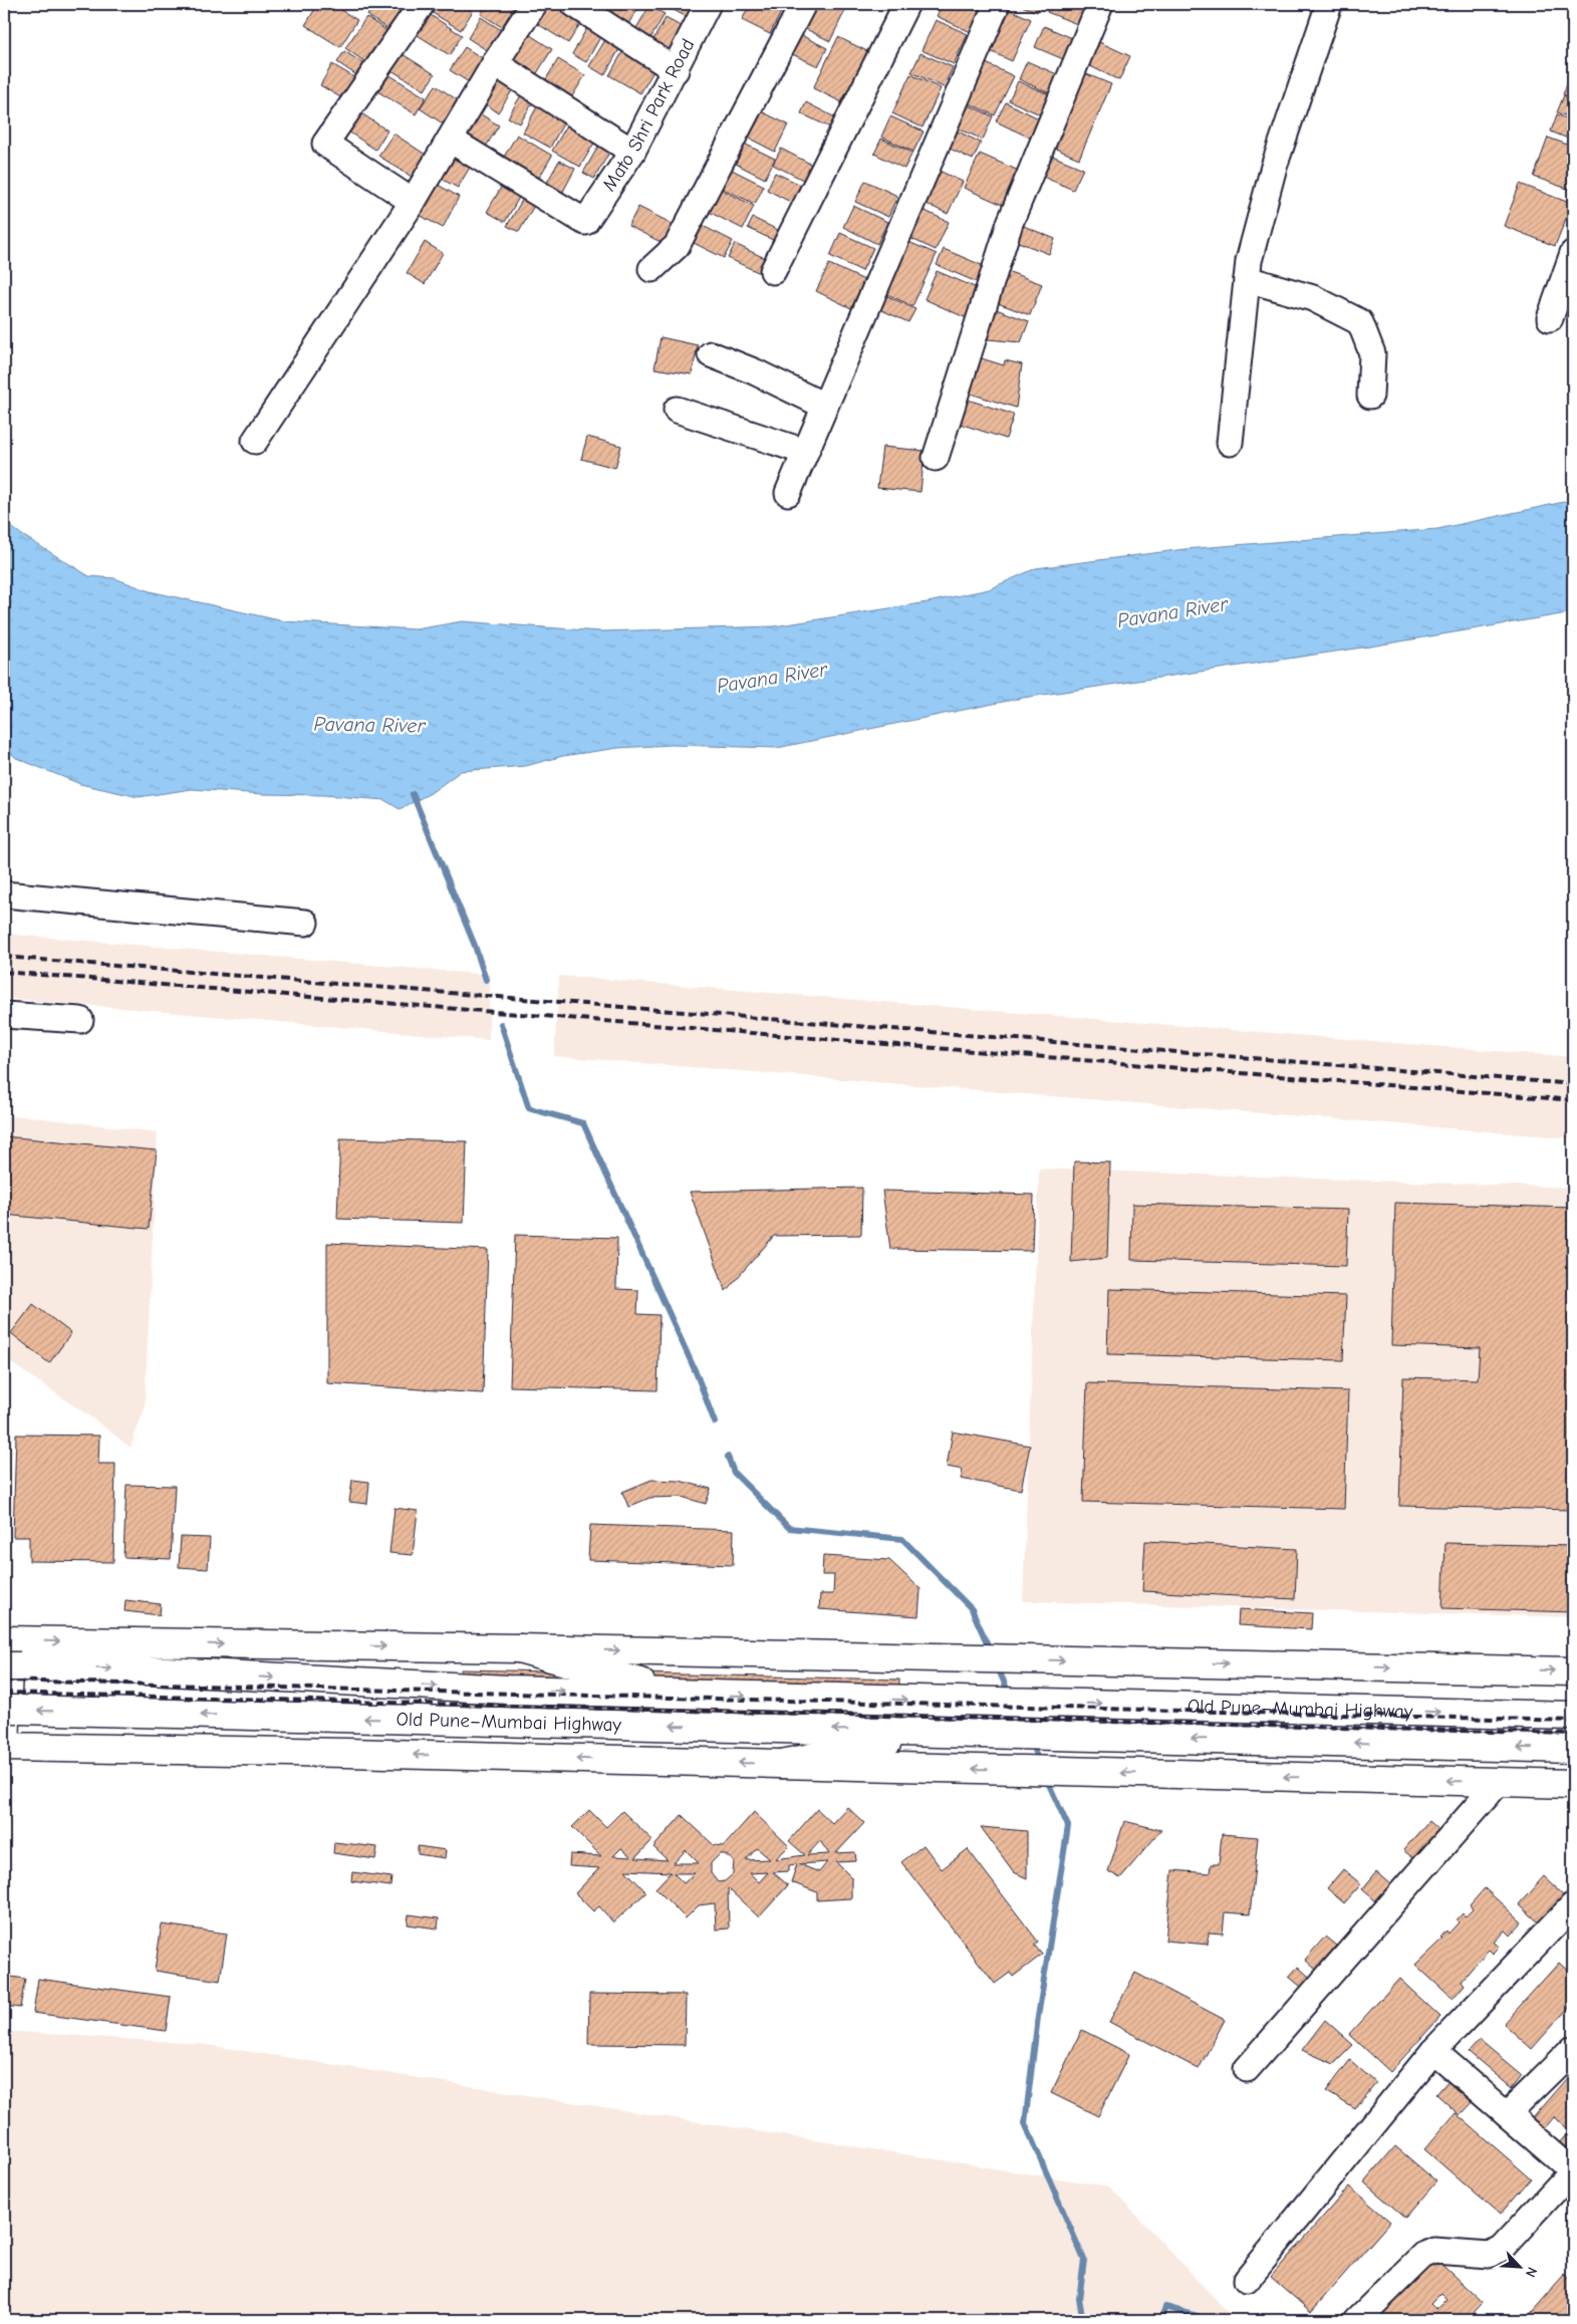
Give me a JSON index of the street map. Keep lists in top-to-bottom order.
{
  "streets": {
    "main road": ["Old Pune–Mumbai Highway"],
    "street": ["Mato Shri Park Road"]
  },
  "water": ["Pavana River"],
  "north": "bottom right"
}
